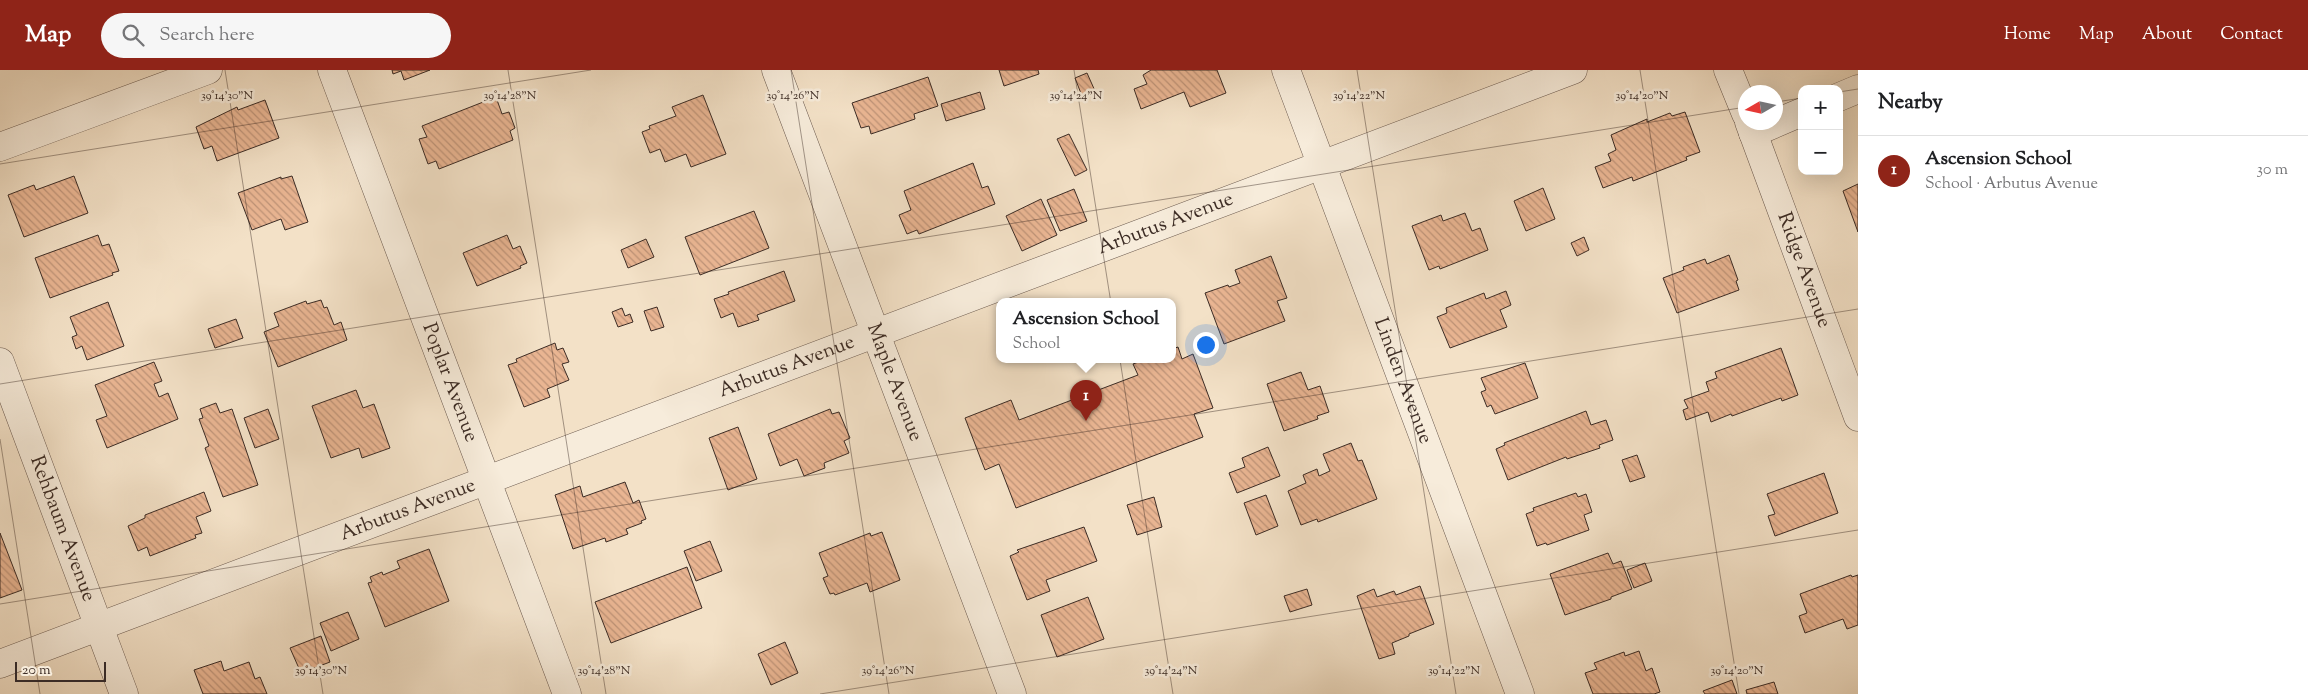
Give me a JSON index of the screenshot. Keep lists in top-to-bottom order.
{
  "streets": {
    "street": [
      "Arbutus Avenue",
      "Ridge Avenue",
      "Poplar Avenue",
      "Maple Avenue",
      "Linden Avenue",
      "Rehbaum Avenue"
    ]
  },
  "crossings": [
    ["Arbutus Avenue", "Poplar Avenue"],
    ["Arbutus Avenue", "Maple Avenue"],
    ["Arbutus Avenue", "Linden Avenue"],
    ["Arbutus Avenue", "Rehbaum Avenue"]
  ],
  "scale_bar": "20 m",
  "north": "left",
  "page": {
    "header": "Map",
    "search": "Search here",
    "nav": [
      "Home",
      "Map",
      "About",
      "Contact"
    ],
    "heading": "Nearby",
    "map_buttons": ["+", "−"],
    "list": [
      {
        "mark": "1",
        "name": "Ascension School",
        "note": "School · Arbutus Avenue",
        "value": "30 m"
      }
    ],
    "popup": ["Ascension School", "School"],
    "pins": "1",
    "scale": "20 m"
  },
  "coordinates": [
    "39°14'30\"N",
    "39°14'28\"N",
    "39°14'26\"N",
    "39°14'24\"N",
    "39°14'22\"N",
    "39°14'20\"N"
  ]
}
